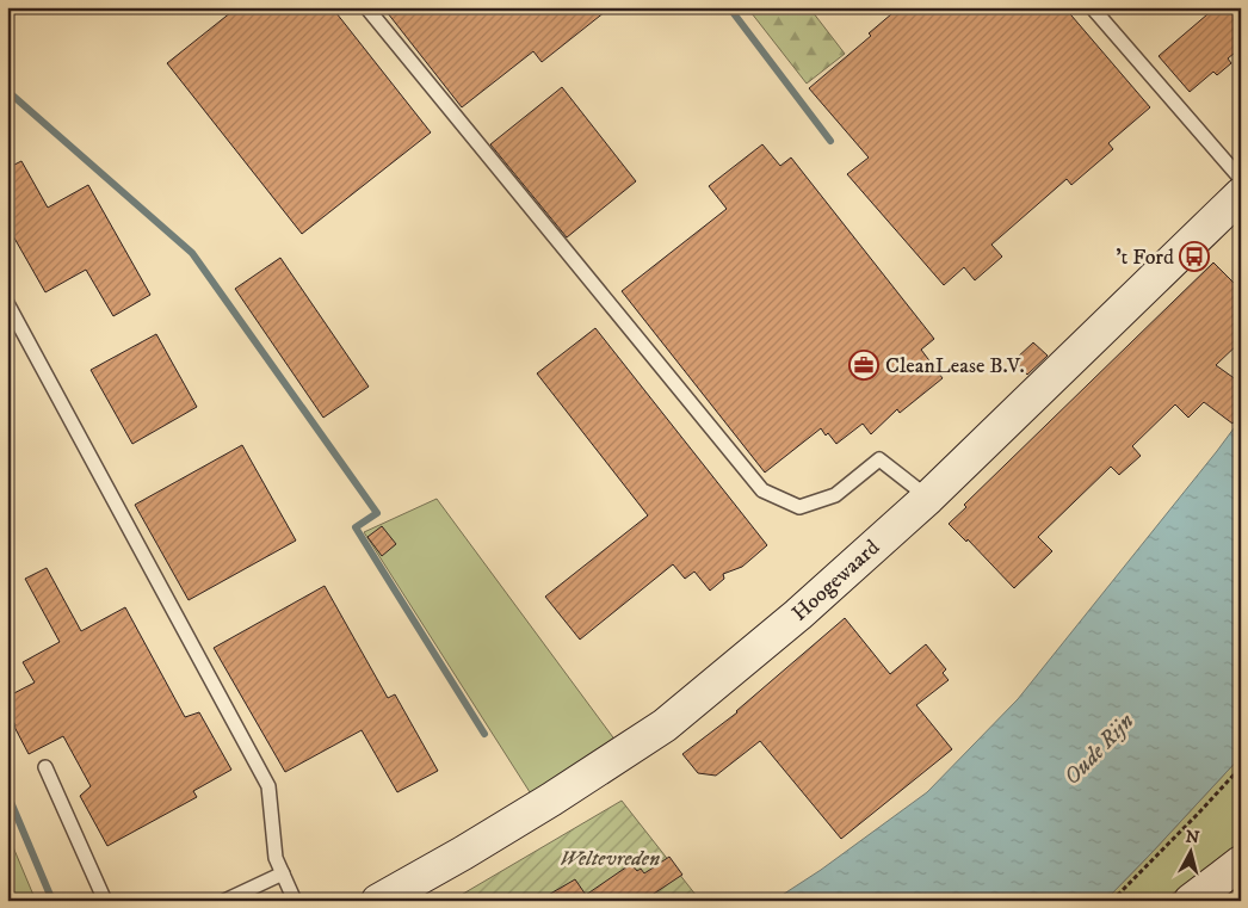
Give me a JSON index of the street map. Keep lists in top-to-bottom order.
{
  "streets": {
    "street": ["Hoogewaard"]
  },
  "water": ["Oude Rijn"],
  "parks": ["Weltevreden"],
  "places": {
    "bus stop": ["'t Ford"],
    "office": ["CleanLease B.V."]
  },
  "north": "top"
}
